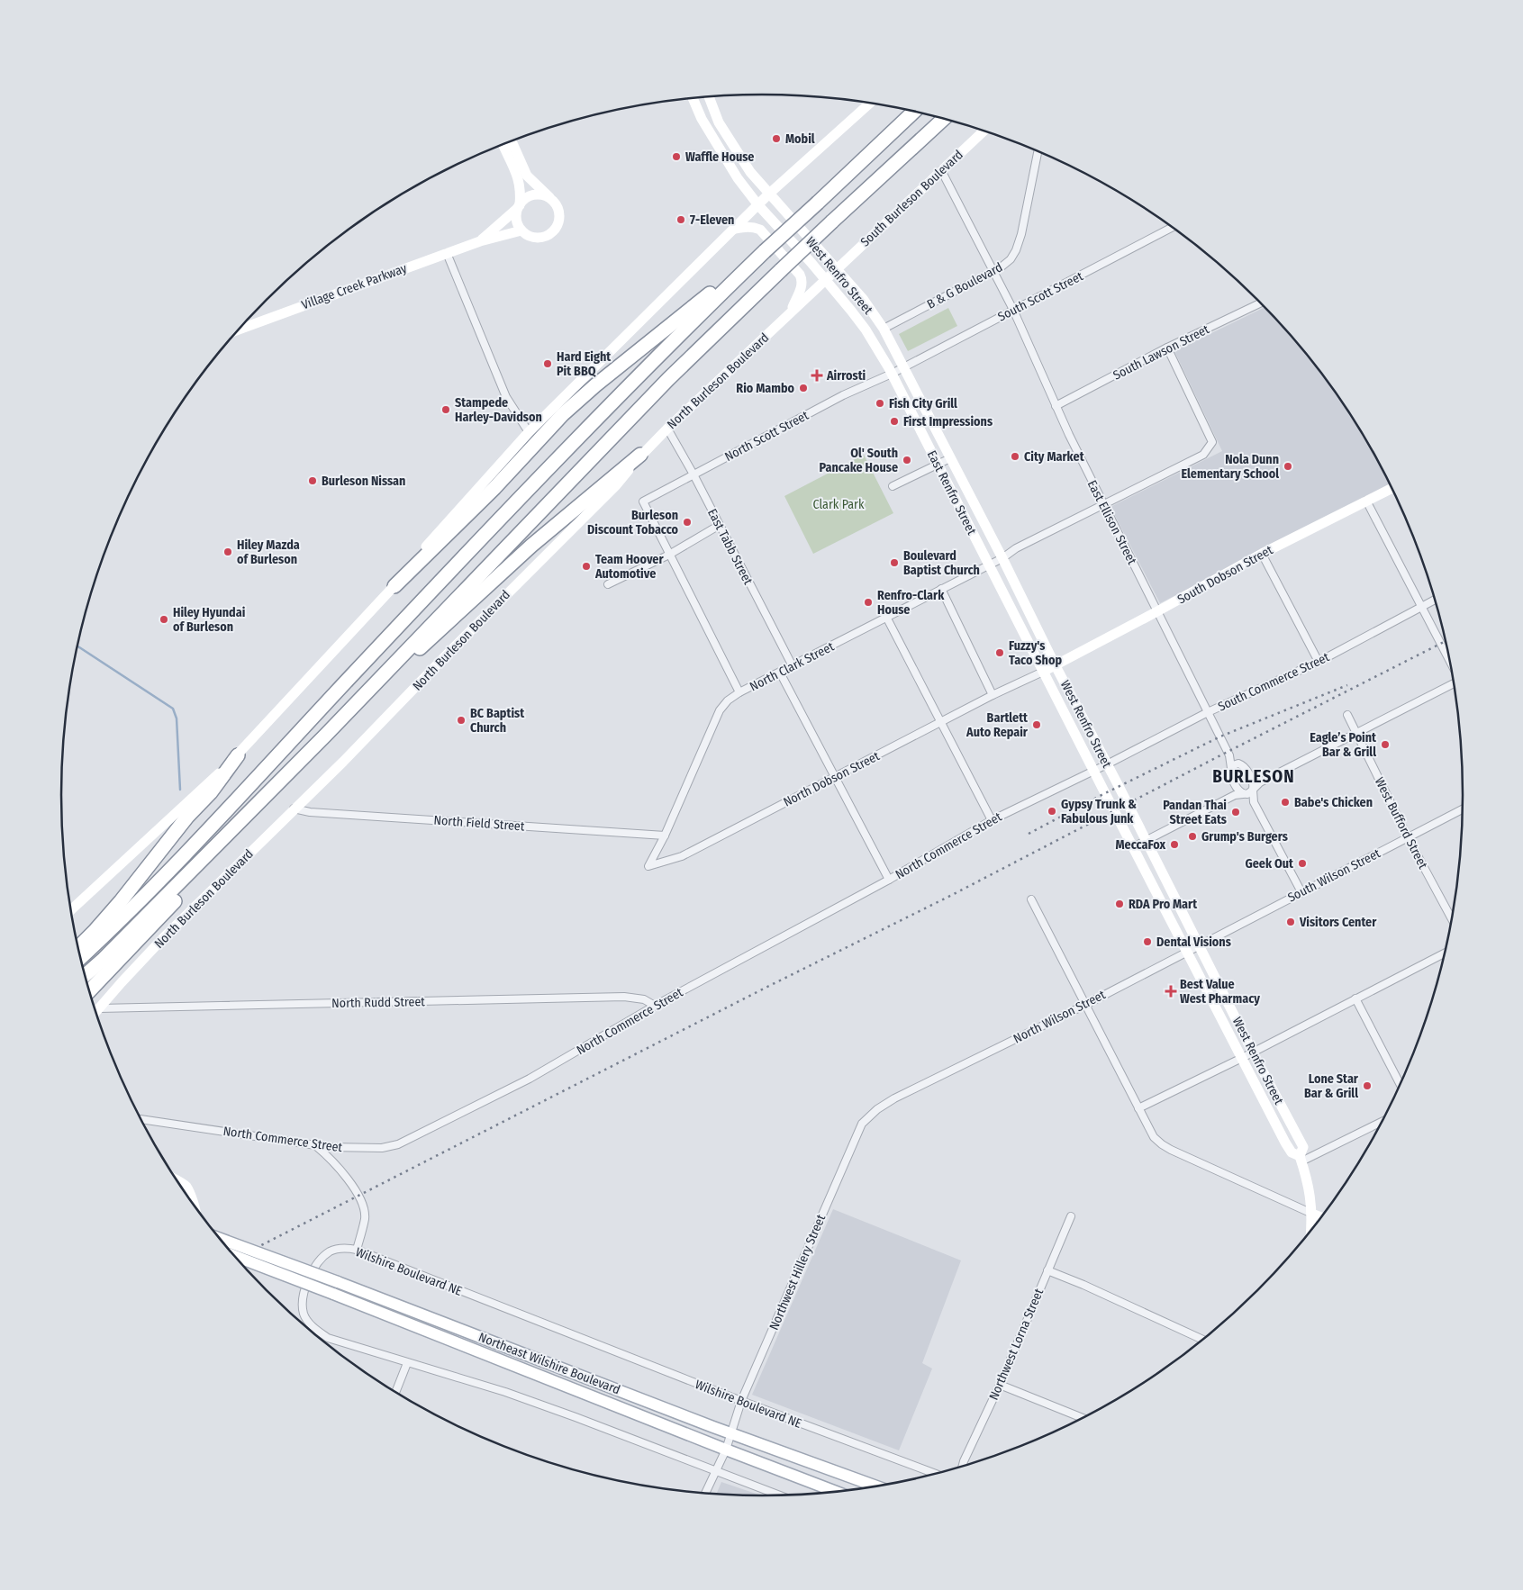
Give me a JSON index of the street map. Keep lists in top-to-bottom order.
{
  "streets": {
    "main road": [
      "South Burleson Boulevard",
      "West Renfro Street",
      "Village Creek Parkway",
      "North Burleson Boulevard",
      "East Renfro Street",
      "South Dobson Street",
      "Northeast Wilshire Boulevard"
    ],
    "street": [
      "B & G Boulevard",
      "South Scott Street",
      "South Lawson Street",
      "North Scott Street",
      "East Ellison Street",
      "East Tabb Street",
      "North Clark Street",
      "South Commerce Street",
      "North Dobson Street",
      "North Field Street",
      "West Bufford Street",
      "North Commerce Street",
      "South Wilson Street",
      "North Rudd Street",
      "North Wilson Street",
      "Wilshire Boulevard NE",
      "Northwest Hillery Street",
      "Northwest Lorna Street"
    ]
  },
  "crossings": [
    ["South Burleson Boulevard", "West Renfro Street"],
    ["South Burleson Boulevard", "North Burleson Boulevard"],
    ["South Burleson Boulevard", "East Ellison Street"],
    ["West Renfro Street", "B & G Boulevard"],
    ["West Renfro Street", "South Scott Street"],
    ["West Renfro Street", "North Burleson Boulevard"],
    ["West Renfro Street", "East Renfro Street"],
    ["West Renfro Street", "South Dobson Street"],
    ["West Renfro Street", "North Clark Street"],
    ["West Renfro Street", "South Commerce Street"],
    ["West Renfro Street", "South Wilson Street"],
    ["West Renfro Street", "North Wilson Street"],
    ["B & G Boulevard", "East Ellison Street"],
    ["South Scott Street", "North Scott Street"],
    ["South Scott Street", "East Renfro Street"],
    ["South Scott Street", "East Ellison Street"],
    ["South Lawson Street", "East Ellison Street"],
    ["South Lawson Street", "North Clark Street"],
    ["North Burleson Boulevard", "East Renfro Street"],
    ["North Burleson Boulevard", "East Tabb Street"],
    ["North Burleson Boulevard", "North Field Street"],
    ["North Burleson Boulevard", "North Rudd Street"],
    ["North Scott Street", "East Renfro Street"],
    ["North Scott Street", "East Tabb Street"],
    ["East Renfro Street", "South Dobson Street"],
    ["East Renfro Street", "North Clark Street"],
    ["East Renfro Street", "South Commerce Street"],
    ["East Renfro Street", "North Dobson Street"],
    ["East Renfro Street", "North Commerce Street"],
    ["East Ellison Street", "South Dobson Street"],
    ["East Ellison Street", "North Clark Street"],
    ["East Ellison Street", "South Commerce Street"],
    ["East Tabb Street", "North Clark Street"],
    ["South Dobson Street", "North Dobson Street"],
    ["North Clark Street", "North Dobson Street"],
    ["North Clark Street", "North Field Street"],
    ["South Commerce Street", "North Commerce Street"],
    ["North Dobson Street", "North Field Street"],
    ["West Bufford Street", "South Wilson Street"],
    ["North Commerce Street", "North Rudd Street"],
    ["South Wilson Street", "North Wilson Street"],
    ["North Wilson Street", "Northwest Hillery Street"],
    ["Wilshire Boulevard NE", "Northwest Hillery Street"],
    ["Northwest Hillery Street", "Northeast Wilshire Boulevard"]
  ],
  "districts": ["BURLESON"],
  "parks": ["Clark Park"],
  "places": {
    "other": [
      "Mobil",
      "Waffle House",
      "7-Eleven",
      "Hard Eight Pit BBQ",
      "Rio Mambo",
      "Fish City Grill",
      "Stampede Harley-Davidson",
      "First Impressions",
      "City Market",
      "Ol' South Pancake House",
      "Nola Dunn Elementary School",
      "Burleson Nissan",
      "Burleson Discount Tobacco",
      "Hiley Mazda of Burleson",
      "Boulevard Baptist Church",
      "Team Hoover Automotive",
      "Renfro-Clark House",
      "Hiley Hyundai of Burleson",
      "Fuzzy's Taco Shop",
      "BC Baptist Church",
      "Bartlett Auto Repair",
      "Eagle’s Point Bar & Grill",
      "Babe's Chicken",
      "Gypsy Trunk & Fabulous Junk",
      "Pandan Thai Street Eats",
      "Grump's Burgers",
      "MeccaFox",
      "Geek Out",
      "RDA Pro Mart",
      "Visitors Center",
      "Dental Visions",
      "Lone Star Bar & Grill"
    ],
    "health": ["Airrosti", "Best Value West Pharmacy"]
  }
}
